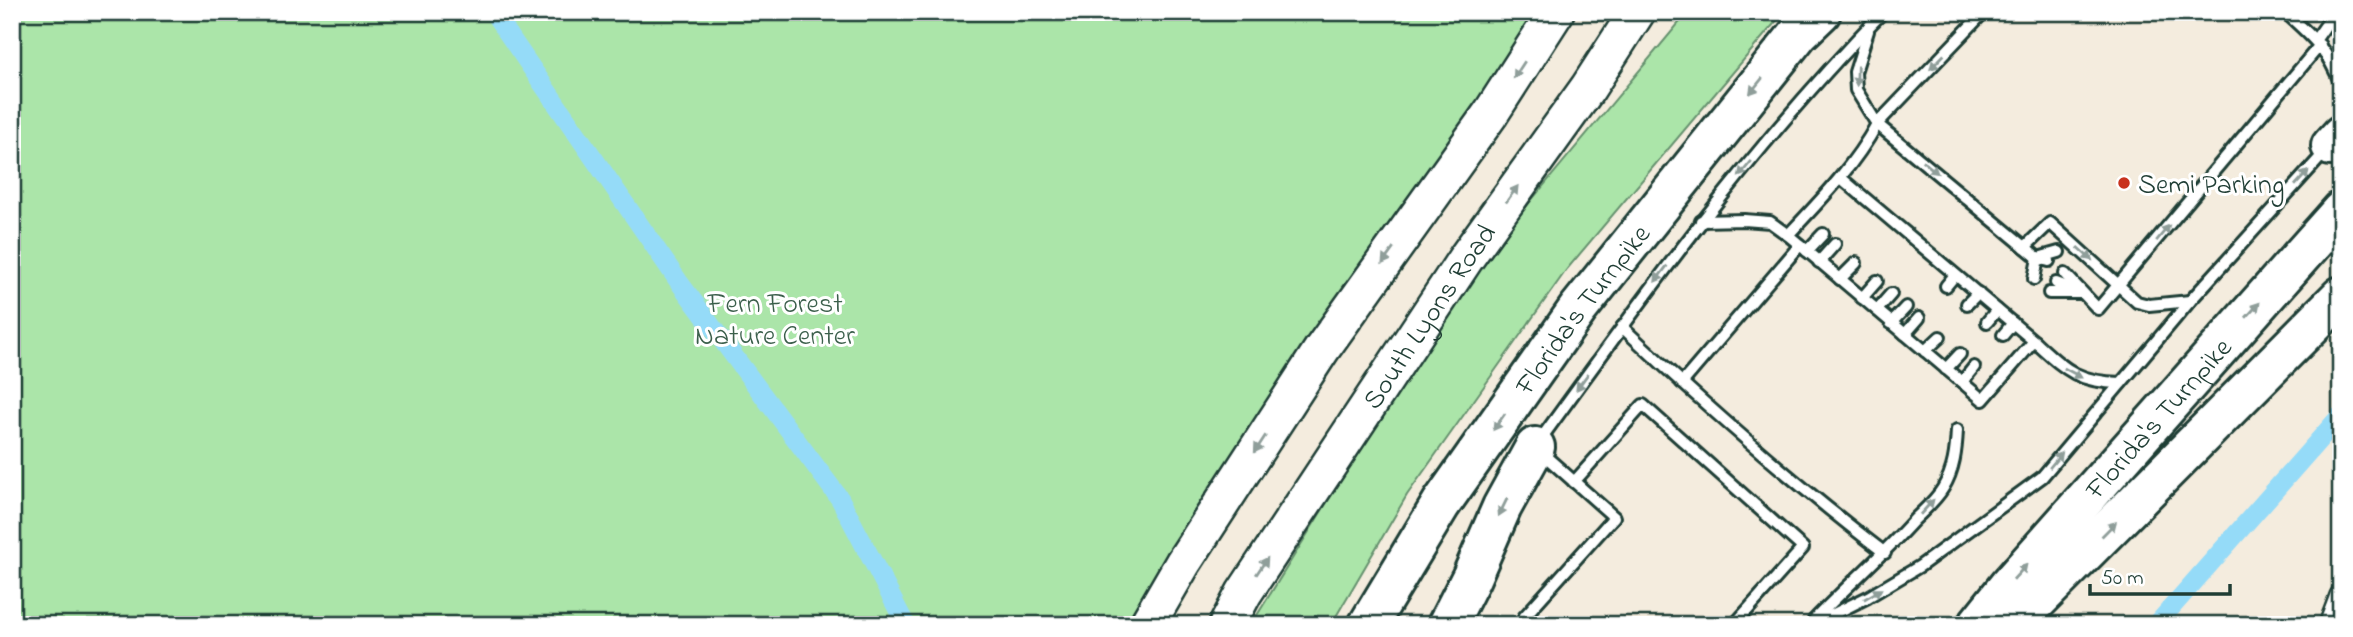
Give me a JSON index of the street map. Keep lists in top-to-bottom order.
{
  "streets": {
    "highway": ["Florida's Turnpike"],
    "main road": ["South Lyons Road"]
  },
  "parks": ["Fern Forest Nature Center"],
  "places": ["Semi Parking"],
  "scale_bar": "50 m"
}
